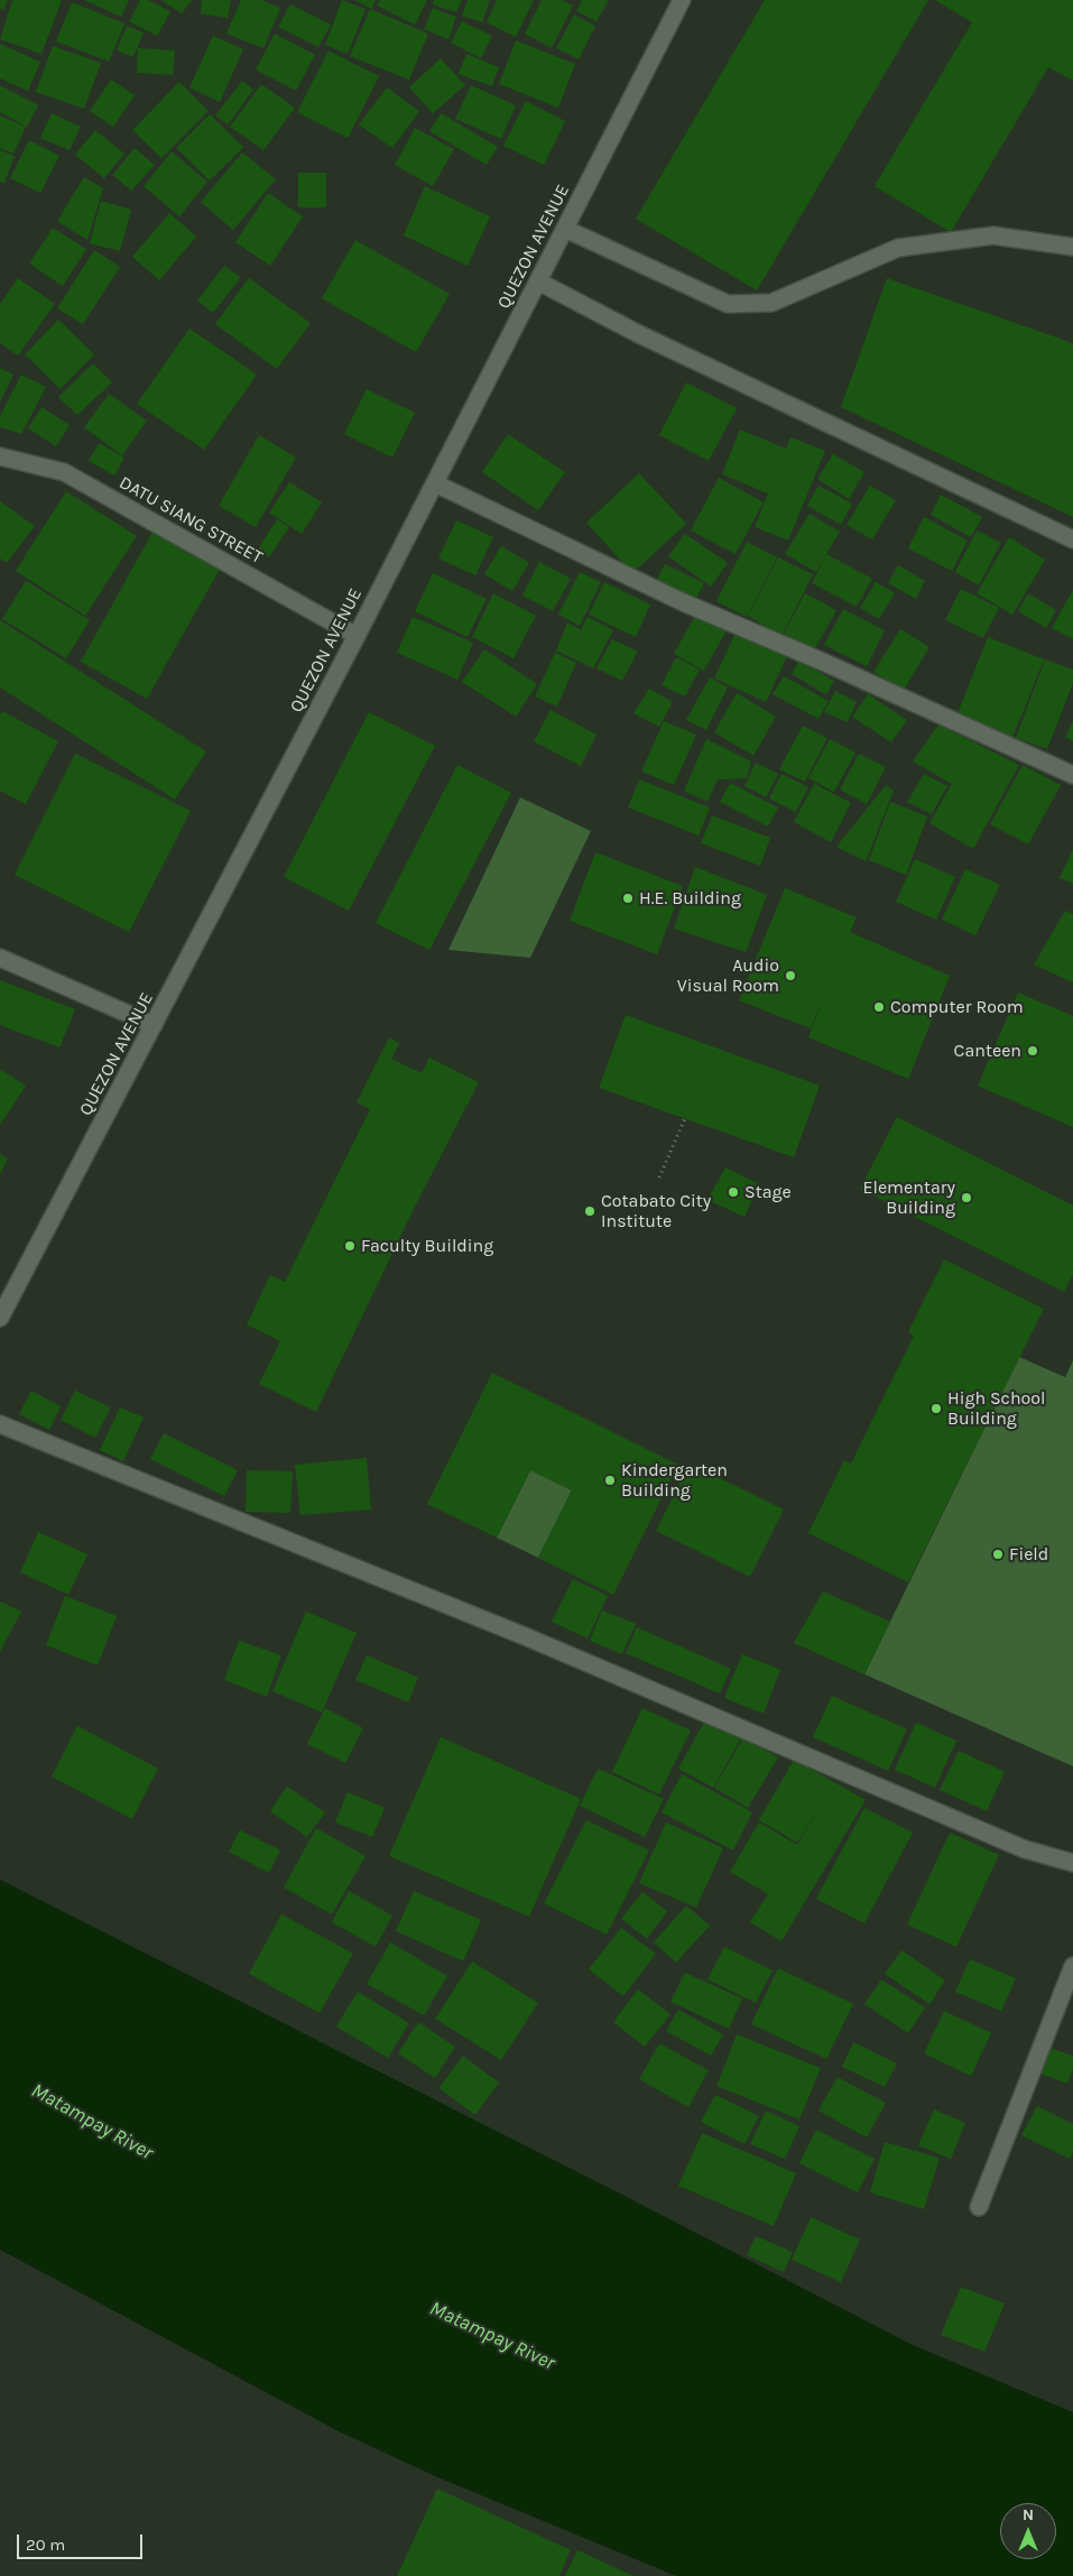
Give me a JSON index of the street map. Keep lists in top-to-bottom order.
{
  "streets": {
    "street": ["QUEZON AVENUE", "DATU SIANG STREET"]
  },
  "crossings": [
    ["QUEZON AVENUE", "DATU SIANG STREET"]
  ],
  "water": ["Matampay River"],
  "places": [
    "H.E. Building",
    "Audio Visual Room",
    "Computer Room",
    "Canteen",
    "Stage",
    "Elementary Building",
    "Cotabato City Institute",
    "Faculty Building",
    "High School Building",
    "Kindergarten Building",
    "Field"
  ],
  "scale_bar": "20 m",
  "north": "top"
}
